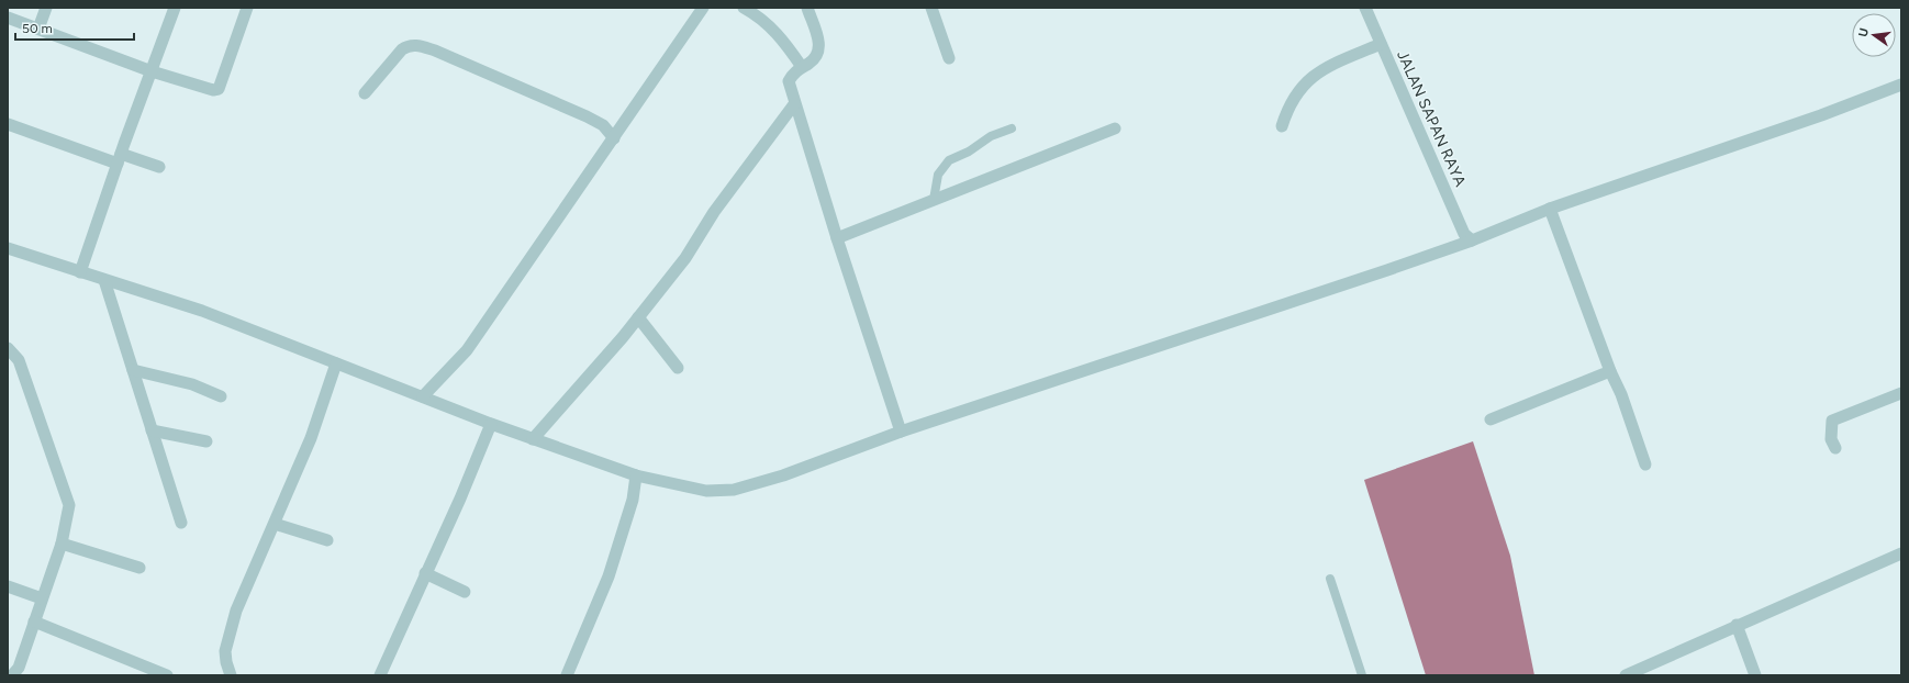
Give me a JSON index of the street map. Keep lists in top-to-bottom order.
{
  "streets": {
    "street": ["JALAN SAPAN RAYA"]
  },
  "scale_bar": "50 m",
  "north": "left"
}
